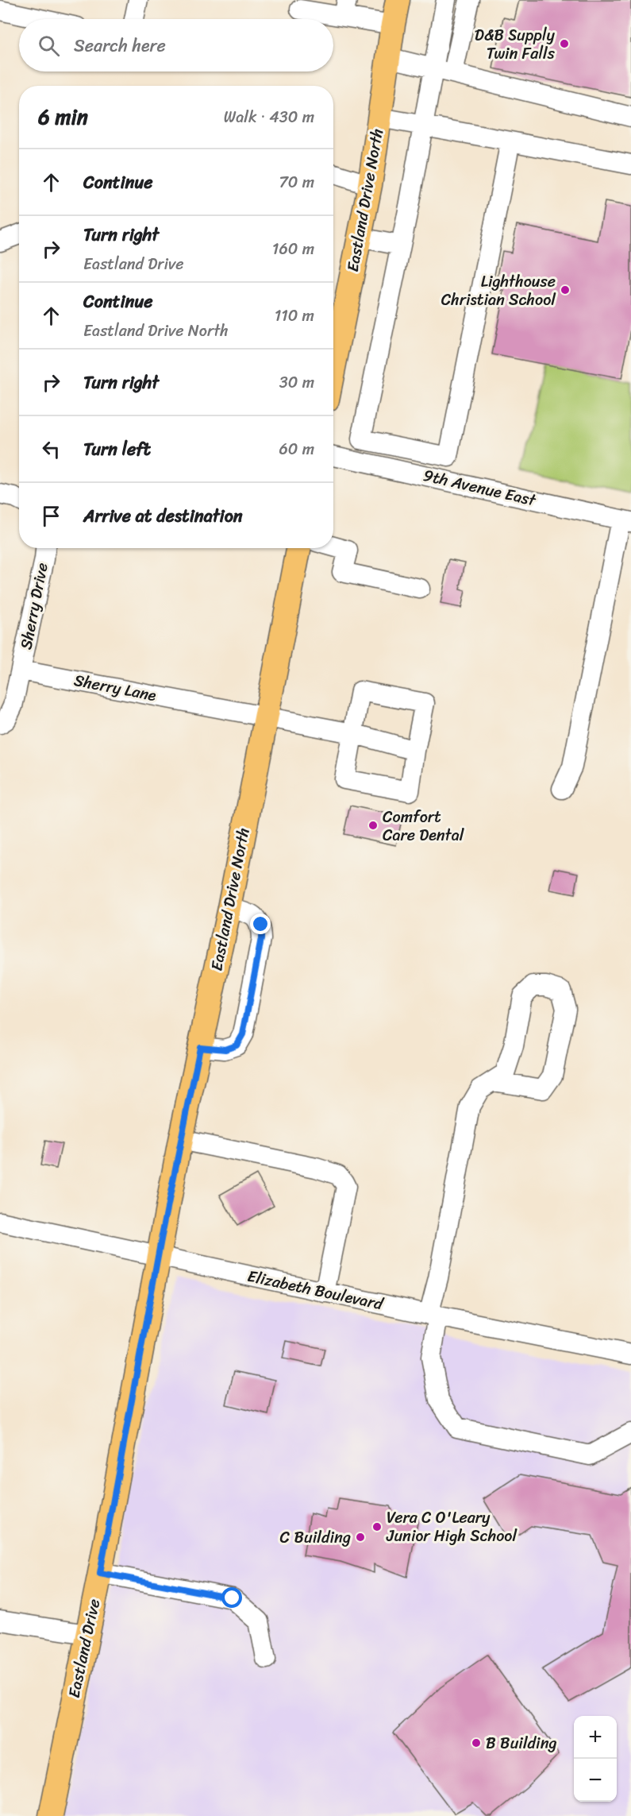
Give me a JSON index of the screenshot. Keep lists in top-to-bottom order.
{
  "streets": {
    "main road": ["Eastland Drive North", "Eastland Drive"],
    "street": [
      "9th Avenue East",
      "Sherry Drive",
      "Sherry Lane",
      "Elizabeth Boulevard"
    ]
  },
  "crossings": [
    ["Eastland Drive North", "Sherry Lane"],
    ["Eastland Drive North", "Elizabeth Boulevard"],
    ["Eastland Drive North", "Eastland Drive"],
    ["Sherry Drive", "Sherry Lane"],
    ["Elizabeth Boulevard", "Eastland Drive"]
  ],
  "places": [
    "D&B Supply Twin Falls",
    "Lighthouse Christian School",
    "Comfort Care Dental",
    "Vera C O'Leary Junior High School",
    "C Building",
    "B Building"
  ],
  "page": {
    "search": "Search here",
    "heading": ["6 min", "Walk · 430 m"],
    "list": [
      ["Continue", "70 m"],
      ["Turn right", "Eastland Drive", "160 m"],
      ["Continue", "Eastland Drive North", "110 m"],
      ["Turn right", "30 m"],
      ["Turn left", "60 m"],
      "Arrive at destination"
    ],
    "map_buttons": ["+", "−"]
  }
}
